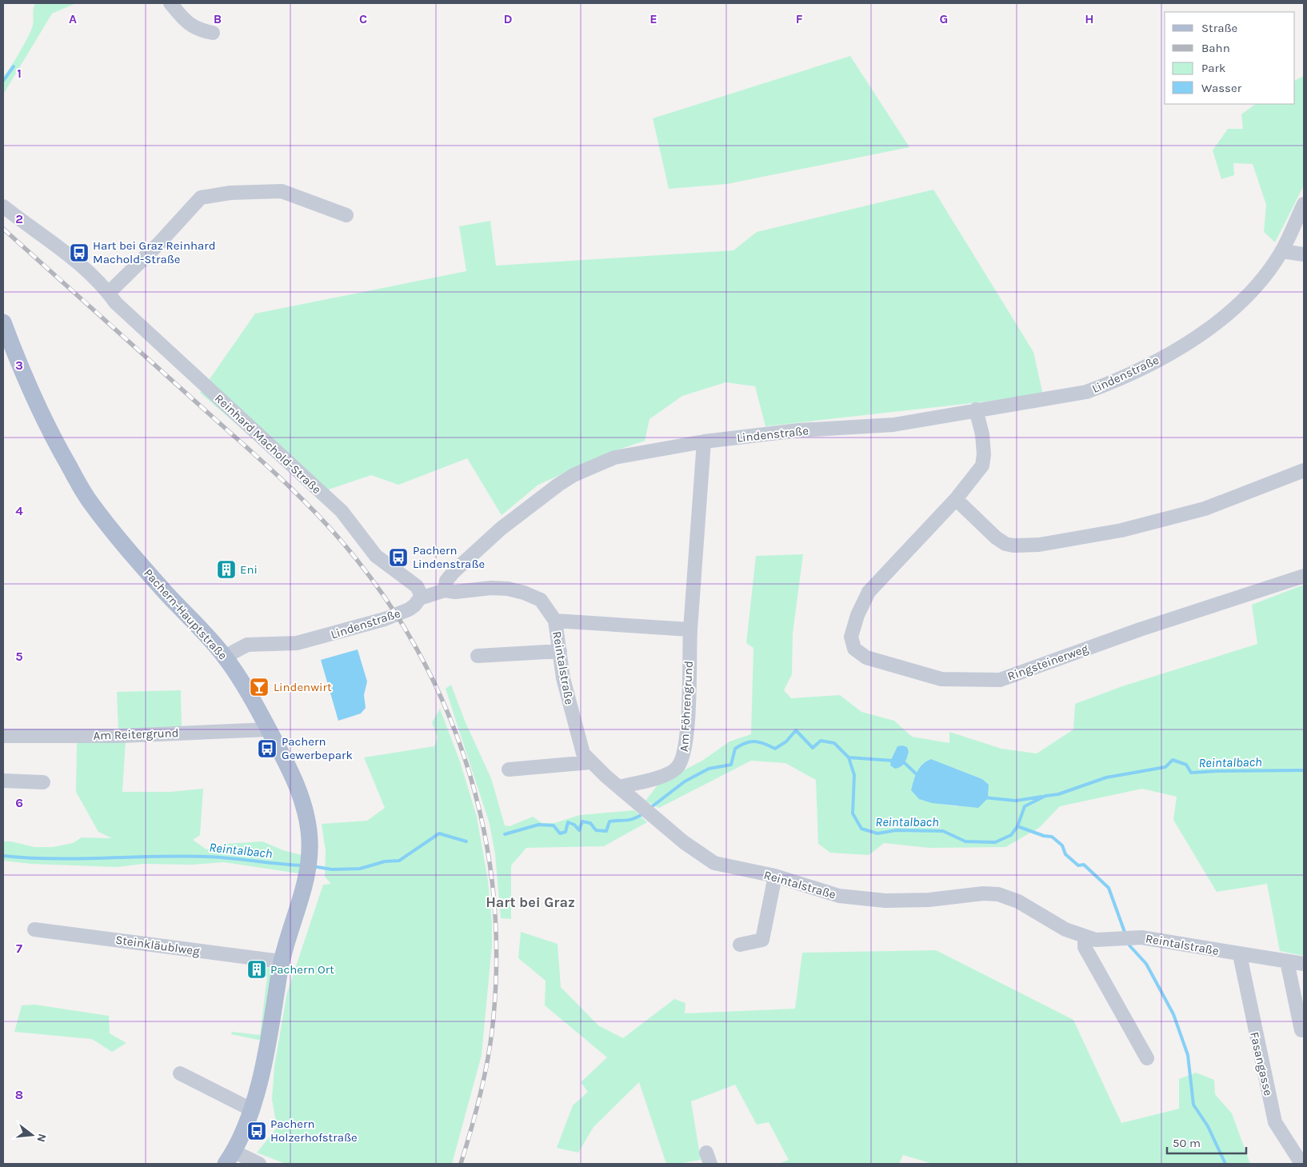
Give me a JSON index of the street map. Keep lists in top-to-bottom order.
{
  "streets": {
    "main road": ["Pachern-Hauptstraße"],
    "street": [
      "Lindenstraße",
      "Reinhard Machold-Straße",
      "Ringsteinerweg",
      "Reintalstraße",
      "Am Föhrengrund",
      "Am Reitergrund",
      "Steinkläublweg",
      "Fasangasse"
    ]
  },
  "crossings": [
    ["Lindenstraße", "Reinhard Machold-Straße"],
    ["Lindenstraße", "Pachern-Hauptstraße"],
    ["Lindenstraße", "Ringsteinerweg"],
    ["Lindenstraße", "Reintalstraße"],
    ["Lindenstraße", "Am Föhrengrund"],
    ["Pachern-Hauptstraße", "Am Reitergrund"],
    ["Pachern-Hauptstraße", "Steinkläublweg"],
    ["Reintalstraße", "Am Föhrengrund"],
    ["Reintalstraße", "Fasangasse"]
  ],
  "districts": ["Hart bei Graz"],
  "water": ["Reintalbach"],
  "places": {
    "bus stop": [
      "Hart bei Graz Reinhard Machold-Straße",
      "Pachern Lindenstraße",
      "Pachern Gewerbepark",
      "Pachern Holzerhofstraße"
    ],
    "building": ["Eni", "Pachern Ort"],
    "bar": ["Lindenwirt"]
  },
  "legend": [
    "Straße",
    "Bahn",
    "Park",
    "Wasser"
  ],
  "scale_bar": "50 m",
  "north": "right",
  "grid": {
    "columns": [
      "A",
      "B",
      "C",
      "D",
      "E",
      "F",
      "G",
      "H"
    ],
    "rows": [
      "1",
      "2",
      "3",
      "4",
      "5",
      "6",
      "7",
      "8"
    ]
  }
}
